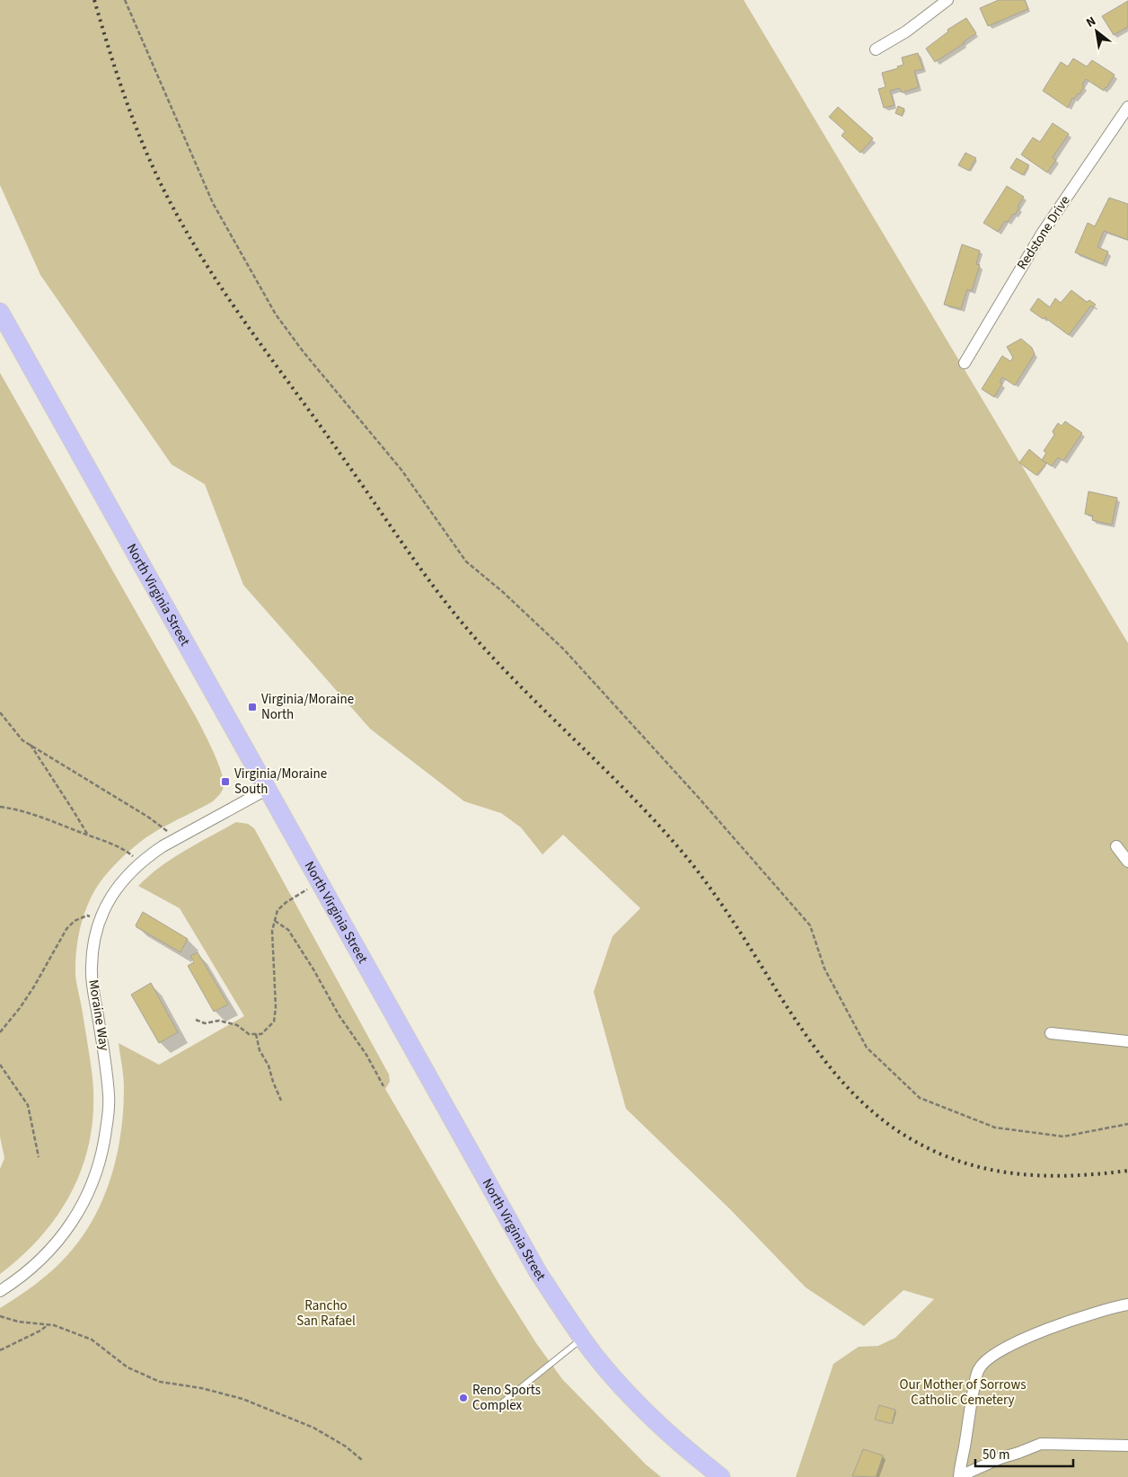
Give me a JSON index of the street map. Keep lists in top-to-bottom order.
{
  "streets": {
    "main road": ["North Virginia Street"],
    "street": ["Redstone Drive", "Moraine Way"]
  },
  "crossings": [
    ["North Virginia Street", "Moraine Way"]
  ],
  "parks": ["Rancho San Rafael", "Our Mother of Sorrows Catholic Cemetery"],
  "places": {
    "transit": ["Virginia/Moraine North", "Virginia/Moraine South"],
    "other": ["Reno Sports Complex"]
  },
  "scale_bar": "50 m",
  "north": "top left"
}
